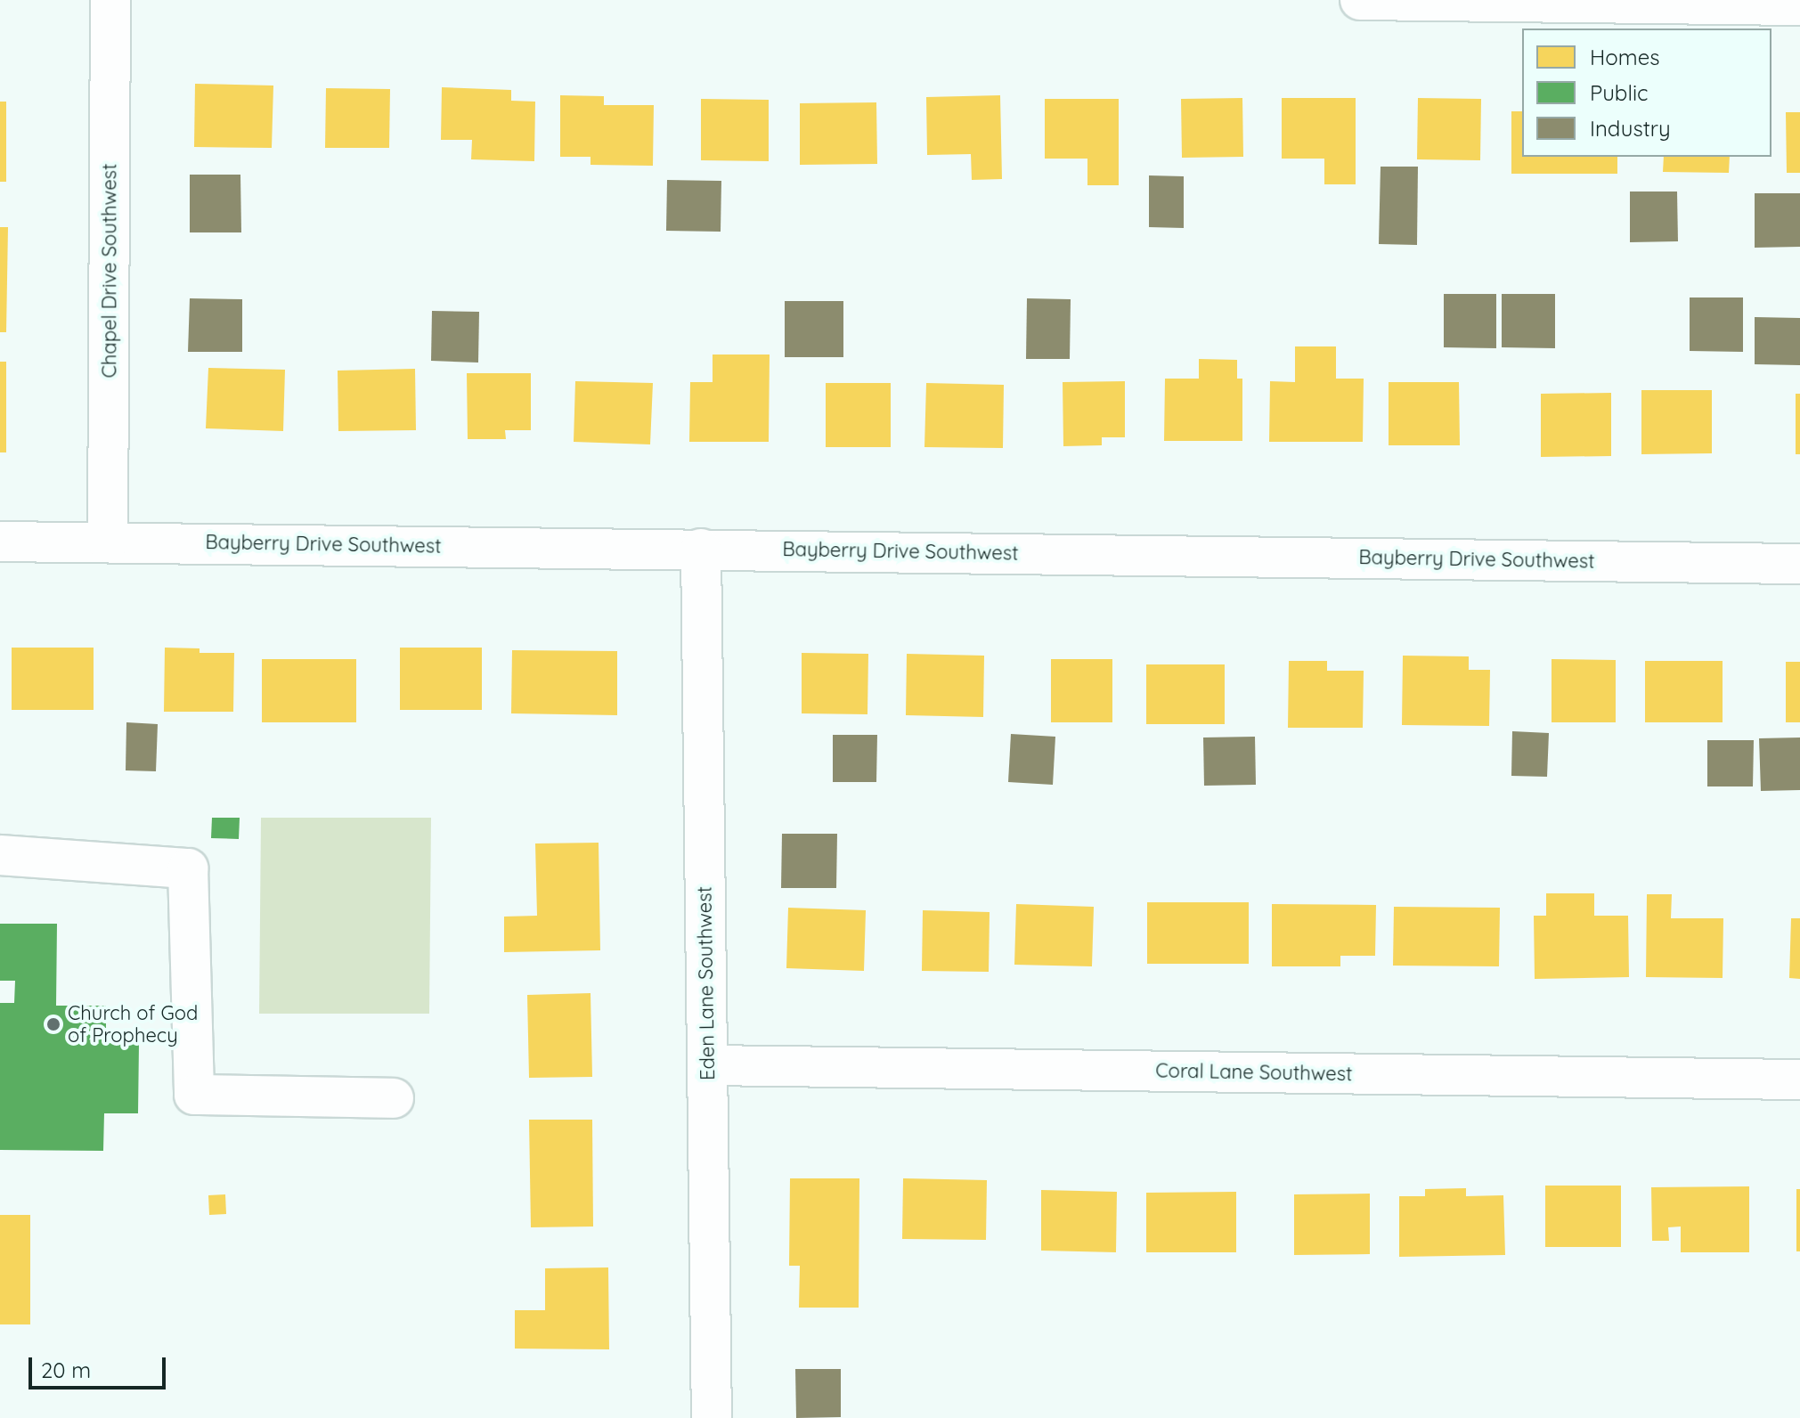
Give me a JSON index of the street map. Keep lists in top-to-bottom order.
{
  "streets": {
    "street": [
      "Chapel Drive Southwest",
      "Bayberry Drive Southwest",
      "Eden Lane Southwest",
      "Coral Lane Southwest"
    ]
  },
  "crossings": [
    ["Chapel Drive Southwest", "Bayberry Drive Southwest"],
    ["Bayberry Drive Southwest", "Eden Lane Southwest"],
    ["Eden Lane Southwest", "Coral Lane Southwest"]
  ],
  "places": ["Church of God of Prophecy"],
  "legend": ["Homes", "Public", "Industry"],
  "scale_bar": "20 m"
}
